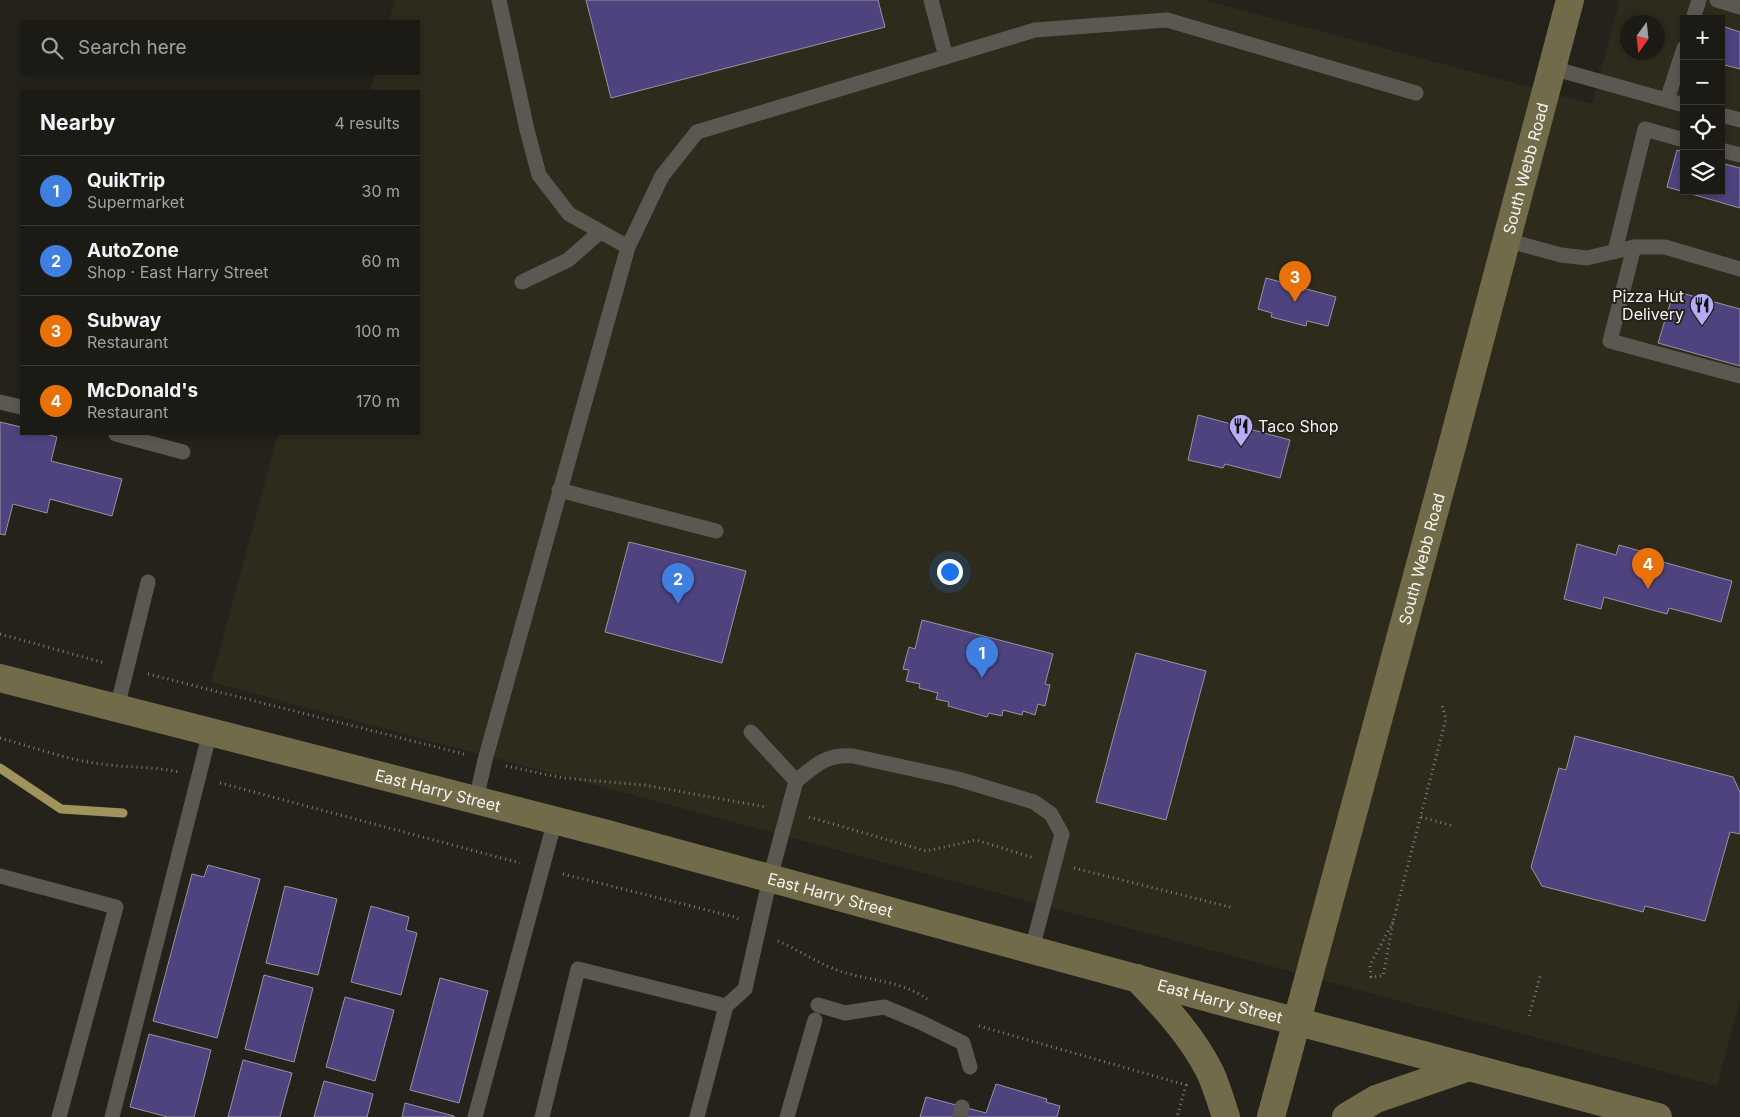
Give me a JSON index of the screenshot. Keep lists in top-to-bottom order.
{
  "streets": {
    "main road": ["South Webb Road", "East Harry Street"]
  },
  "crossings": [
    ["South Webb Road", "East Harry Street"]
  ],
  "places": {
    "restaurant": ["Pizza Hut Delivery", "Taco Shop"]
  },
  "north": "bottom",
  "page": {
    "map_buttons": ["+", "−"],
    "search": "Search here",
    "heading": ["Nearby", "4 results"],
    "list": [
      {
        "mark": "1",
        "name": "QuikTrip",
        "note": "Supermarket",
        "value": "30 m"
      },
      {
        "mark": "2",
        "name": "AutoZone",
        "note": "Shop · East Harry Street",
        "value": "60 m"
      },
      {
        "mark": "3",
        "name": "Subway",
        "note": "Restaurant",
        "value": "100 m"
      },
      {
        "mark": "4",
        "name": "McDonald's",
        "note": "Restaurant",
        "value": "170 m"
      }
    ],
    "pins": [
      "3",
      "4",
      "2",
      "1"
    ]
  }
}
